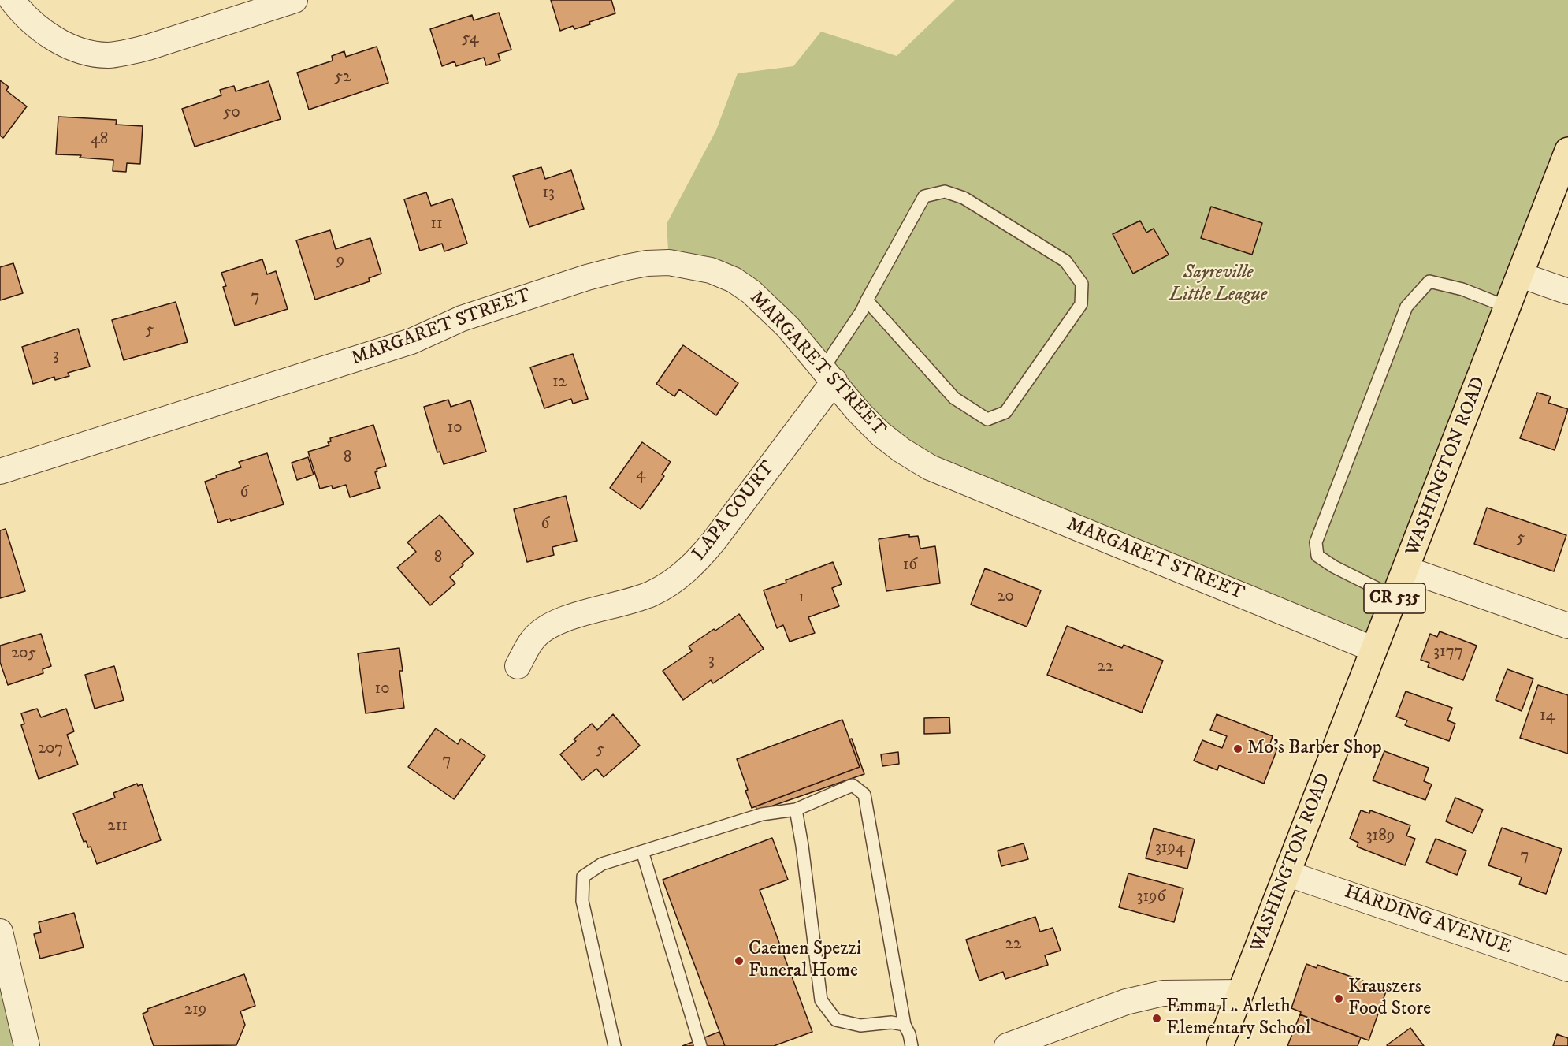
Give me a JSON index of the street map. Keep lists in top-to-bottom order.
{
  "streets": {
    "main road": ["WASHINGTON ROAD", "CR 535"],
    "street": ["MARGARET STREET", "LAPA COURT", "HARDING AVENUE"]
  },
  "crossings": [
    ["MARGARET STREET", "WASHINGTON ROAD"],
    ["MARGARET STREET", "LAPA COURT"],
    ["WASHINGTON ROAD", "HARDING AVENUE"]
  ],
  "parks": ["Sayreville Little League"],
  "places": [
    "Mo's Barber Shop",
    "Caemen Spezzi Funeral Home",
    "Krauszers Food Store",
    "Emma L. Arleth Elementary School"
  ],
  "house_numbers": [
    "54",
    "52",
    "50",
    "48",
    "13",
    "11",
    "9",
    "7",
    "5",
    "3",
    "12",
    "10",
    "8",
    "4",
    "6",
    "6",
    "5",
    "8",
    "16",
    "20",
    "1",
    "3177",
    "205",
    "3",
    "22",
    "10",
    "14",
    "207",
    "5",
    "7",
    "211",
    "3189",
    "3194",
    "7",
    "3196",
    "22",
    "219"
  ]
}
